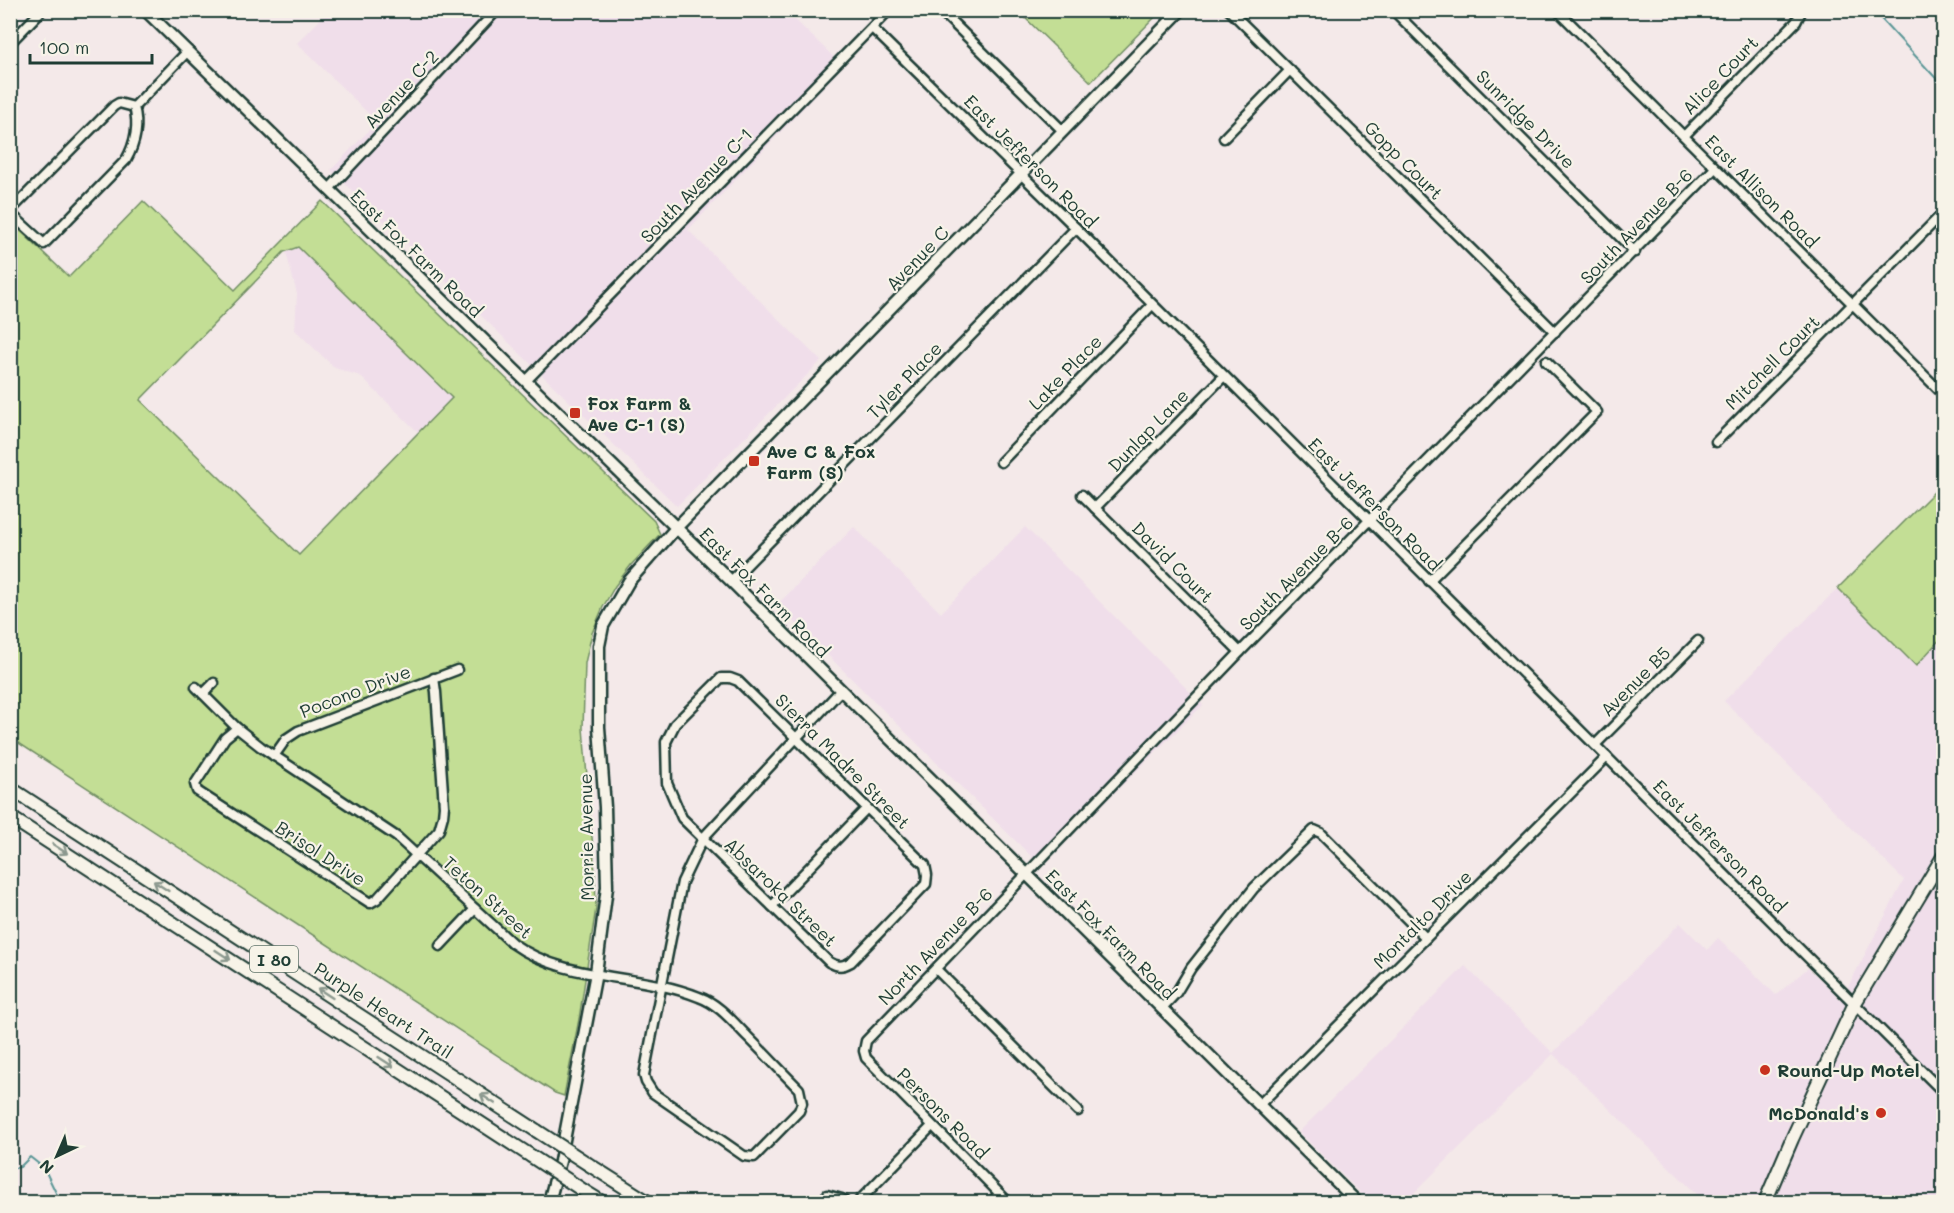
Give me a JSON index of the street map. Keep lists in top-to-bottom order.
{
  "streets": {
    "highway": ["I 80", "Purple Heart Trail"],
    "main road": ["East Fox Farm Road", "Avenue C", "Morrie Avenue"],
    "street": [
      "Alice Court",
      "Avenue C-2",
      "Sunridge Drive",
      "Gopp Court",
      "East Jefferson Road",
      "South Avenue C-1",
      "East Allison Road",
      "South Avenue B-6",
      "Mitchell Court",
      "Lake Place",
      "Tyler Place",
      "Dunlap Lane",
      "David Court",
      "Avenue B5",
      "Pocono Drive",
      "Sierra Madre Street",
      "Brisol Drive",
      "Absaroka Street",
      "Teton Street",
      "Montalto Drive",
      "North Avenue B-6",
      "Persons Road"
    ]
  },
  "crossings": [
    ["Alice Court", "East Allison Road"],
    ["Avenue C-2", "East Fox Farm Road"],
    ["Sunridge Drive", "South Avenue B-6"],
    ["Gopp Court", "South Avenue B-6"],
    ["East Jefferson Road", "South Avenue C-1"],
    ["East Jefferson Road", "South Avenue B-6"],
    ["East Jefferson Road", "Avenue C"],
    ["East Jefferson Road", "Lake Place"],
    ["East Jefferson Road", "Tyler Place"],
    ["East Jefferson Road", "Dunlap Lane"],
    ["East Jefferson Road", "Avenue B5"],
    ["East Jefferson Road", "Montalto Drive"],
    ["South Avenue C-1", "East Fox Farm Road"],
    ["East Allison Road", "South Avenue B-6"],
    ["East Allison Road", "Mitchell Court"],
    ["South Avenue B-6", "East Fox Farm Road"],
    ["South Avenue B-6", "David Court"],
    ["South Avenue B-6", "North Avenue B-6"],
    ["East Fox Farm Road", "Avenue C"],
    ["East Fox Farm Road", "Tyler Place"],
    ["East Fox Farm Road", "Morrie Avenue"],
    ["East Fox Farm Road", "Montalto Drive"],
    ["East Fox Farm Road", "North Avenue B-6"],
    ["Avenue C", "Morrie Avenue"],
    ["Dunlap Lane", "David Court"],
    ["Pocono Drive", "Brisol Drive"],
    ["Pocono Drive", "Teton Street"],
    ["Sierra Madre Street", "Absaroka Street"],
    ["Morrie Avenue", "Teton Street"],
    ["Brisol Drive", "Teton Street"],
    ["North Avenue B-6", "Persons Road"]
  ],
  "places": {
    "transit": ["Fox Farm & Ave C-1 (S)", "Ave C & Fox Farm (S)"],
    "other": ["Round-Up Motel", "McDonald's"]
  },
  "scale_bar": "100 m",
  "north": "bottom left"
}
